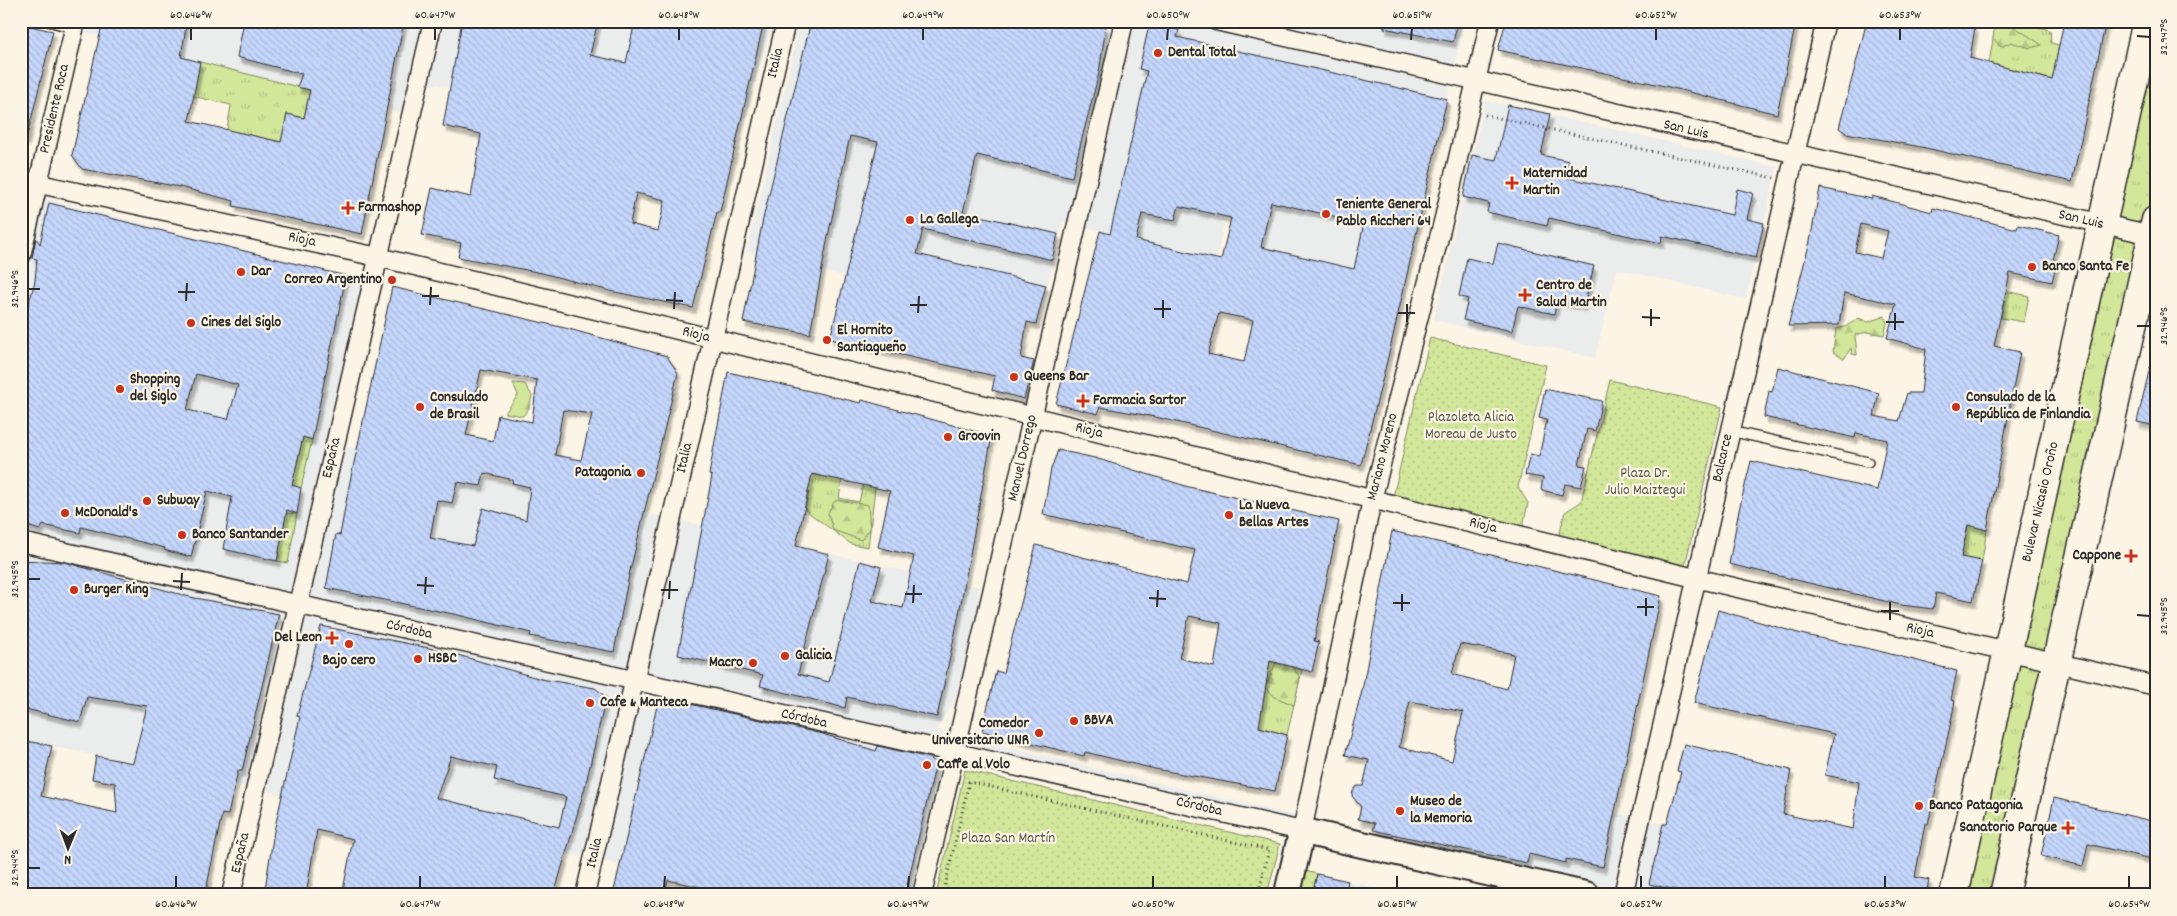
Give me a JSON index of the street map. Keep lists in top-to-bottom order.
{
  "streets": {
    "main road": ["Mariano Moreno", "Bulevar Nicasio Oroño", "Córdoba"],
    "street": [
      "Italia",
      "Presidente Roca",
      "San Luis",
      "Rioja",
      "España",
      "Manuel Dorrego",
      "Balcarce"
    ]
  },
  "crossings": [
    ["Italia", "Rioja"],
    ["Italia", "Córdoba"],
    ["Presidente Roca", "Rioja"],
    ["San Luis", "Mariano Moreno"],
    ["San Luis", "Balcarce"],
    ["San Luis", "Bulevar Nicasio Oroño"],
    ["Rioja", "Mariano Moreno"],
    ["Rioja", "España"],
    ["Rioja", "Manuel Dorrego"],
    ["Rioja", "Balcarce"],
    ["Rioja", "Bulevar Nicasio Oroño"],
    ["Mariano Moreno", "Córdoba"],
    ["España", "Córdoba"],
    ["Manuel Dorrego", "Córdoba"]
  ],
  "parks": ["Plazoleta Alicia Moreau de Justo", "Plaza Dr. Julio Maiztegui", "Plaza San Martín"],
  "places": {
    "other": [
      "Dental Total",
      "Teniente General Pablo Riccheri 64",
      "La Gallega",
      "Banco Santa Fe",
      "Dar",
      "Correo Argentino",
      "Cines del Siglo",
      "El Hornito Santiagueño",
      "Queens Bar",
      "Shopping del Siglo",
      "Consulado de Brasil",
      "Consulado de la República de Finlandia",
      "Groovin",
      "Patagonia",
      "Subway",
      "McDonald's",
      "La Nueva Bellas Artes",
      "Banco Santander",
      "Burger King",
      "Bajo cero",
      "Galicia",
      "HSBC",
      "Macro",
      "Cafe & Manteca",
      "BBVA",
      "Comedor Universitario UNR",
      "Caffe al Volo",
      "Banco Patagonia",
      "Museo de la Memoria"
    ],
    "health": [
      "Maternidad Martin",
      "Farmashop",
      "Centro de Salud Martin",
      "Farmacia Sartor",
      "Cappone",
      "Del Leon",
      "Sanatorio Parque"
    ]
  },
  "north": "bottom",
  "coordinates": [
    "60.646°W",
    "60.647°W",
    "60.648°W",
    "60.649°W",
    "60.650°W",
    "60.651°W",
    "60.652°W",
    "60.653°W",
    "32.947°S",
    "32.946°S",
    "32.945°S",
    "32.944°S",
    "60.654°W"
  ]
}
